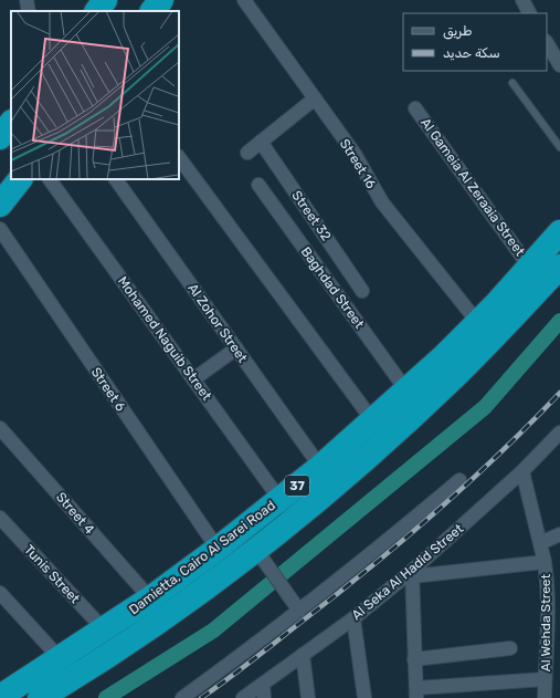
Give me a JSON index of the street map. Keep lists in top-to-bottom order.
{
  "streets": {
    "highway": ["37", "Damietta, Cairo Al Sarei Road"],
    "street": [
      "Street 16",
      "Al Gameia Al Zeraaia Street",
      "Street 32",
      "Baghdad Street",
      "Al Zohor Street",
      "Mohamed Naguib Street",
      "Street 6",
      "Street 4",
      "Al Seka Al Hadid Street",
      "Tunis Street",
      "Al Wehda Street"
    ]
  },
  "crossings": [
    ["Street 16", "Damietta, Cairo Al Sarei Road"],
    ["Al Gameia Al Zeraaia Street", "Damietta, Cairo Al Sarei Road"],
    ["Baghdad Street", "Damietta, Cairo Al Sarei Road"],
    ["Al Zohor Street", "Damietta, Cairo Al Sarei Road"],
    ["Mohamed Naguib Street", "Damietta, Cairo Al Sarei Road"],
    ["Street 6", "Damietta, Cairo Al Sarei Road"],
    ["Street 4", "Damietta, Cairo Al Sarei Road"],
    ["Damietta, Cairo Al Sarei Road", "Tunis Street"],
    ["Al Seka Al Hadid Street", "Al Wehda Street"]
  ],
  "legend": ["طريق", "سكة حديد"]
}
